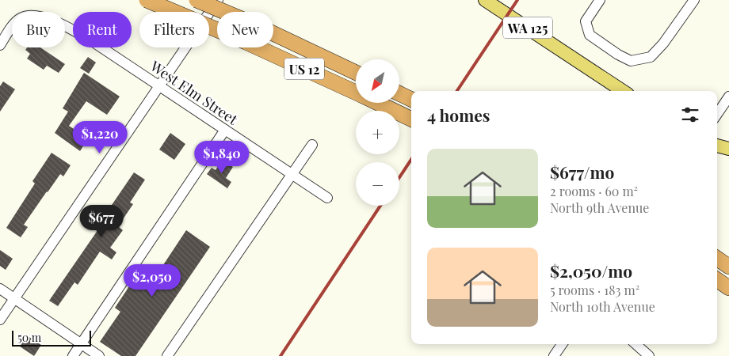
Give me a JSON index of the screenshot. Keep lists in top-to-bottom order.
{
  "streets": {
    "highway": ["US 12"],
    "main road": ["WA 125"],
    "street": ["West Elm Street"]
  },
  "scale_bar": "50 m",
  "north": "bottom left",
  "page": {
    "chip": [
      "Buy",
      "Rent",
      "Filters",
      "New"
    ],
    "map_buttons": ["+", "−"],
    "heading": "4 homes",
    "price": [
      "$1,220",
      "$1,840",
      "$677",
      "$2,050"
    ],
    "list": [
      {
        "name": "$677/mo",
        "note": "2 rooms · 60 m² · North 9th Avenue"
      },
      {
        "name": "$2,050/mo",
        "note": "5 rooms · 183 m² · North 10th Avenue"
      }
    ],
    "scale": "50 m"
  }
}
